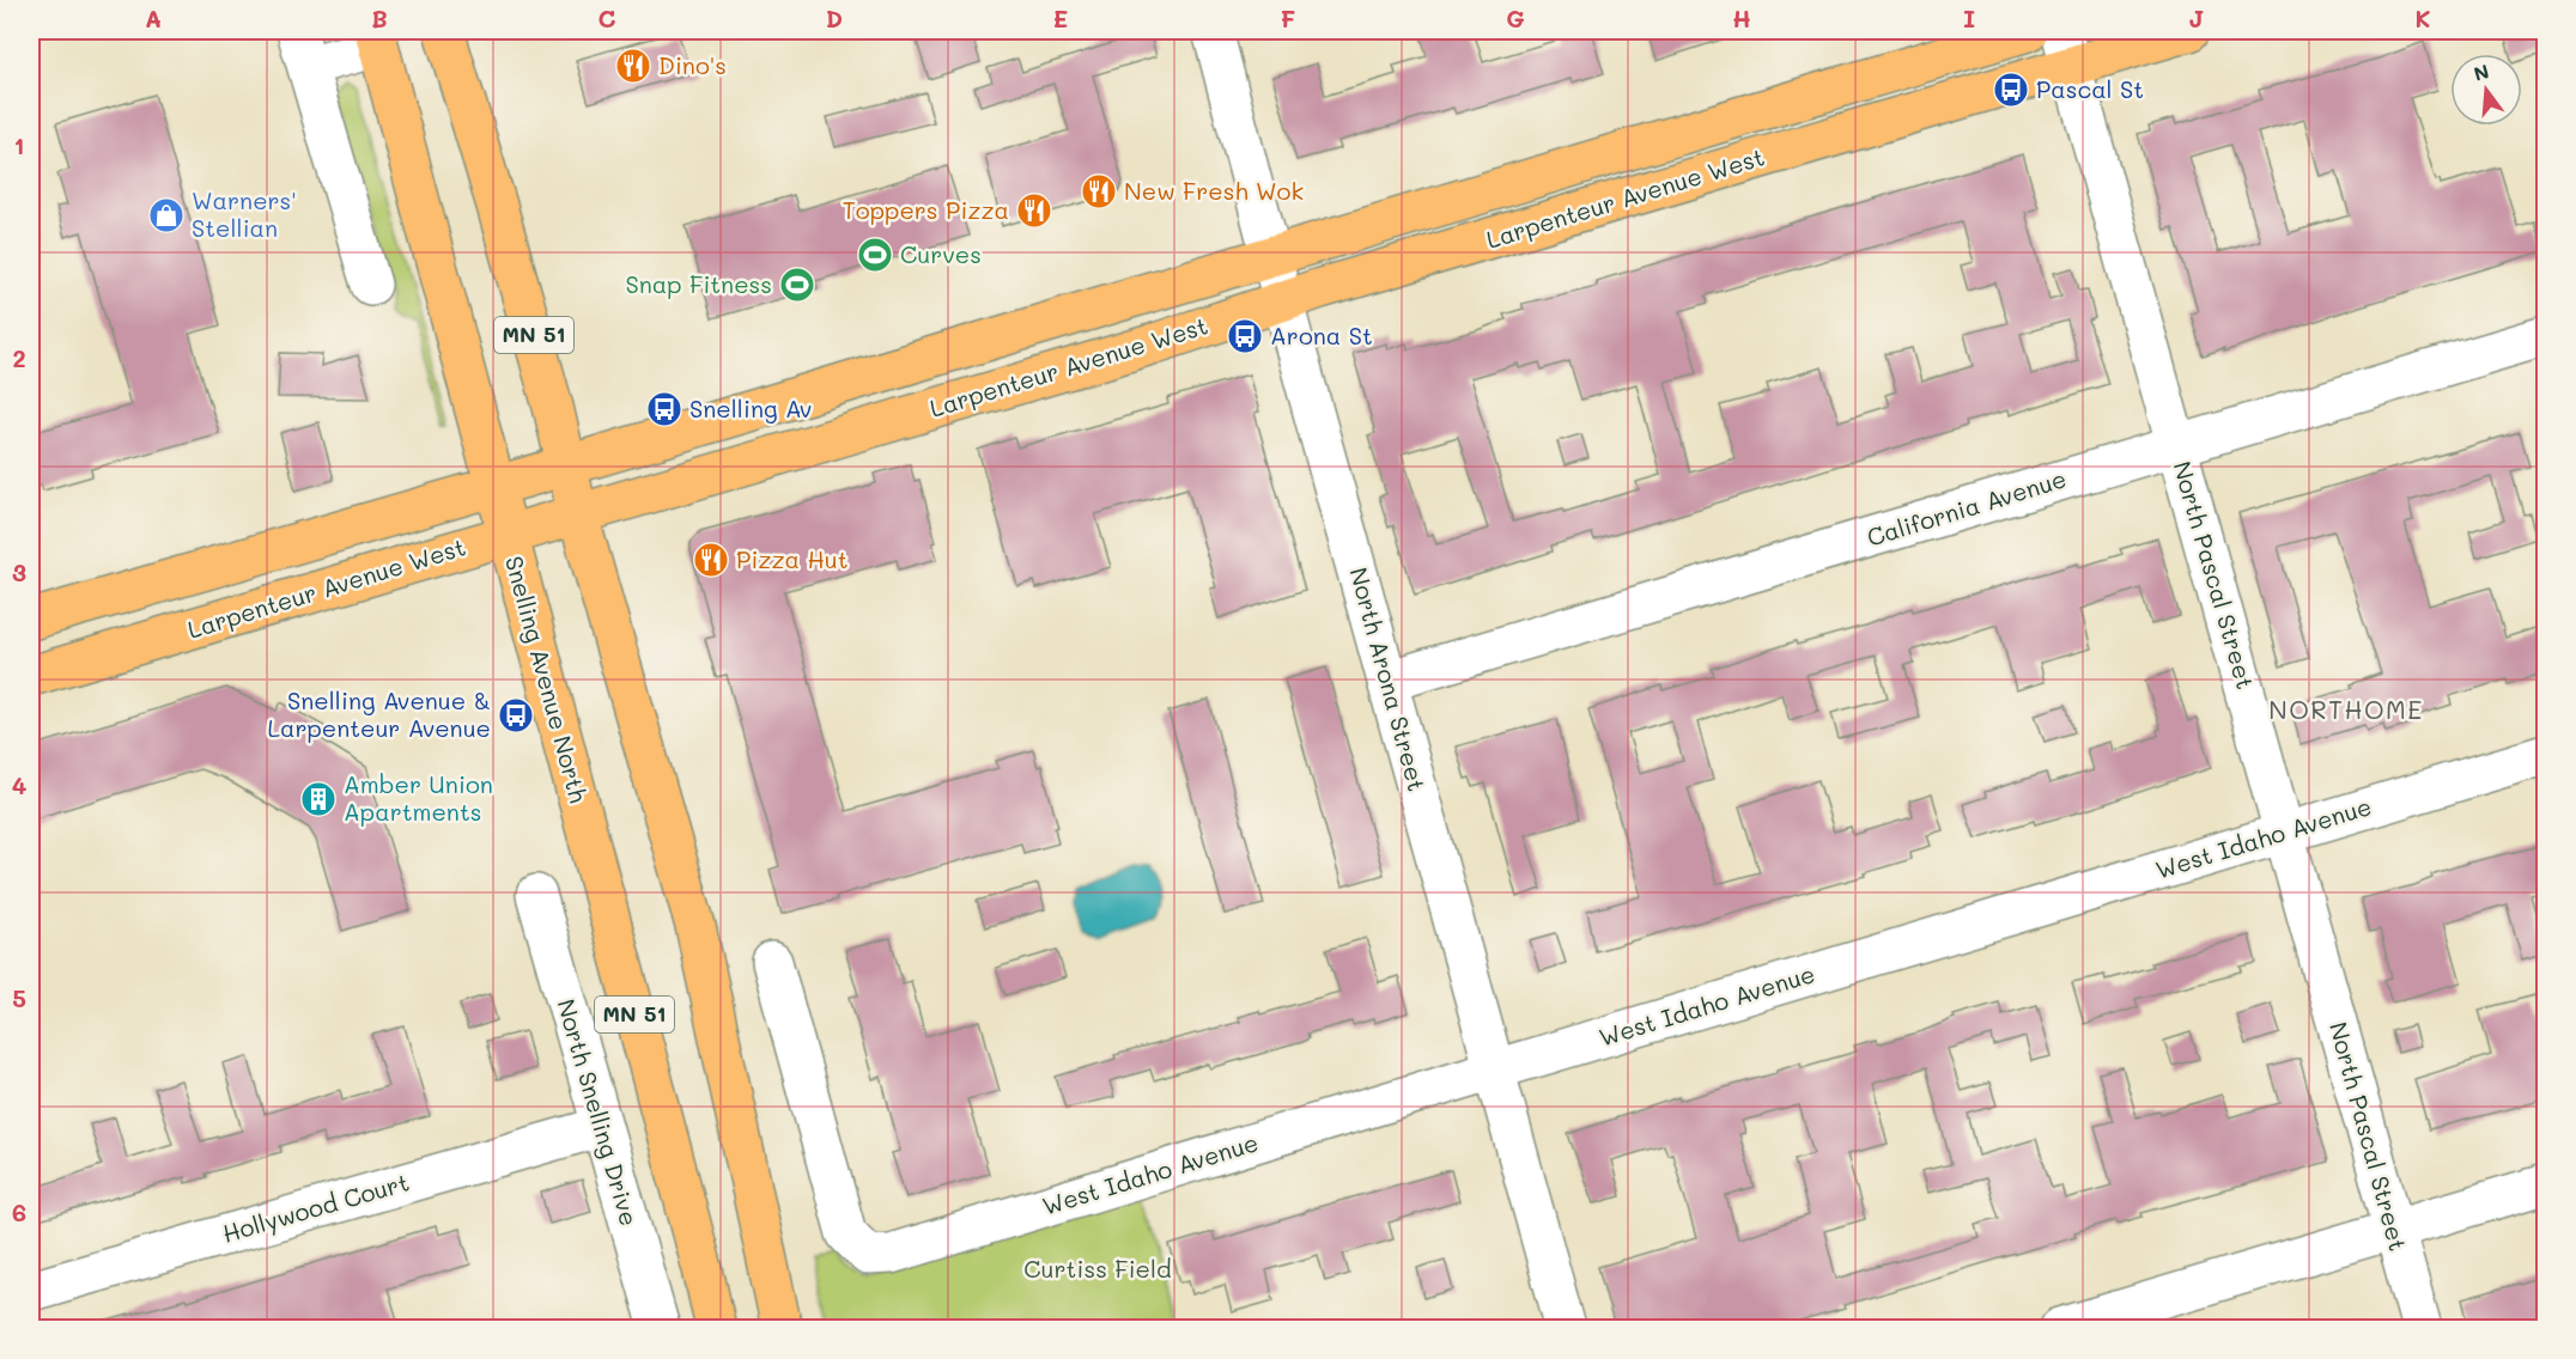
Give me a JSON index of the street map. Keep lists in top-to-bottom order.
{
  "streets": {
    "main road": ["Larpenteur Avenue West", "MN 51", "Snelling Avenue North"],
    "street": [
      "California Avenue",
      "North Pascal Street",
      "North Arona Street",
      "West Idaho Avenue",
      "North Snelling Drive",
      "Hollywood Court"
    ]
  },
  "crossings": [
    ["Larpenteur Avenue West", "MN 51"],
    ["Larpenteur Avenue West", "North Pascal Street"],
    ["Larpenteur Avenue West", "Snelling Avenue North"],
    ["Larpenteur Avenue West", "North Arona Street"],
    ["California Avenue", "North Pascal Street"],
    ["California Avenue", "North Arona Street"],
    ["North Pascal Street", "West Idaho Avenue"],
    ["North Arona Street", "West Idaho Avenue"],
    ["North Snelling Drive", "Hollywood Court"]
  ],
  "districts": ["NORTHOME"],
  "parks": ["Curtiss Field"],
  "places": {
    "restaurant": [
      "Dino's",
      "New Fresh Wok",
      "Toppers Pizza",
      "Pizza Hut"
    ],
    "bus stop": [
      "Pascal St",
      "Arona St",
      "Snelling Av",
      "Snelling Avenue & Larpenteur Avenue"
    ],
    "shop": ["Warners' Stellian"],
    "sports": ["Curves", "Snap Fitness"],
    "building": ["Amber Union Apartments"]
  },
  "north": "top",
  "grid": {
    "columns": [
      "A",
      "B",
      "C",
      "D",
      "E",
      "F",
      "G",
      "H",
      "I",
      "J",
      "K"
    ],
    "rows": [
      "1",
      "2",
      "3",
      "4",
      "5",
      "6"
    ]
  }
}
